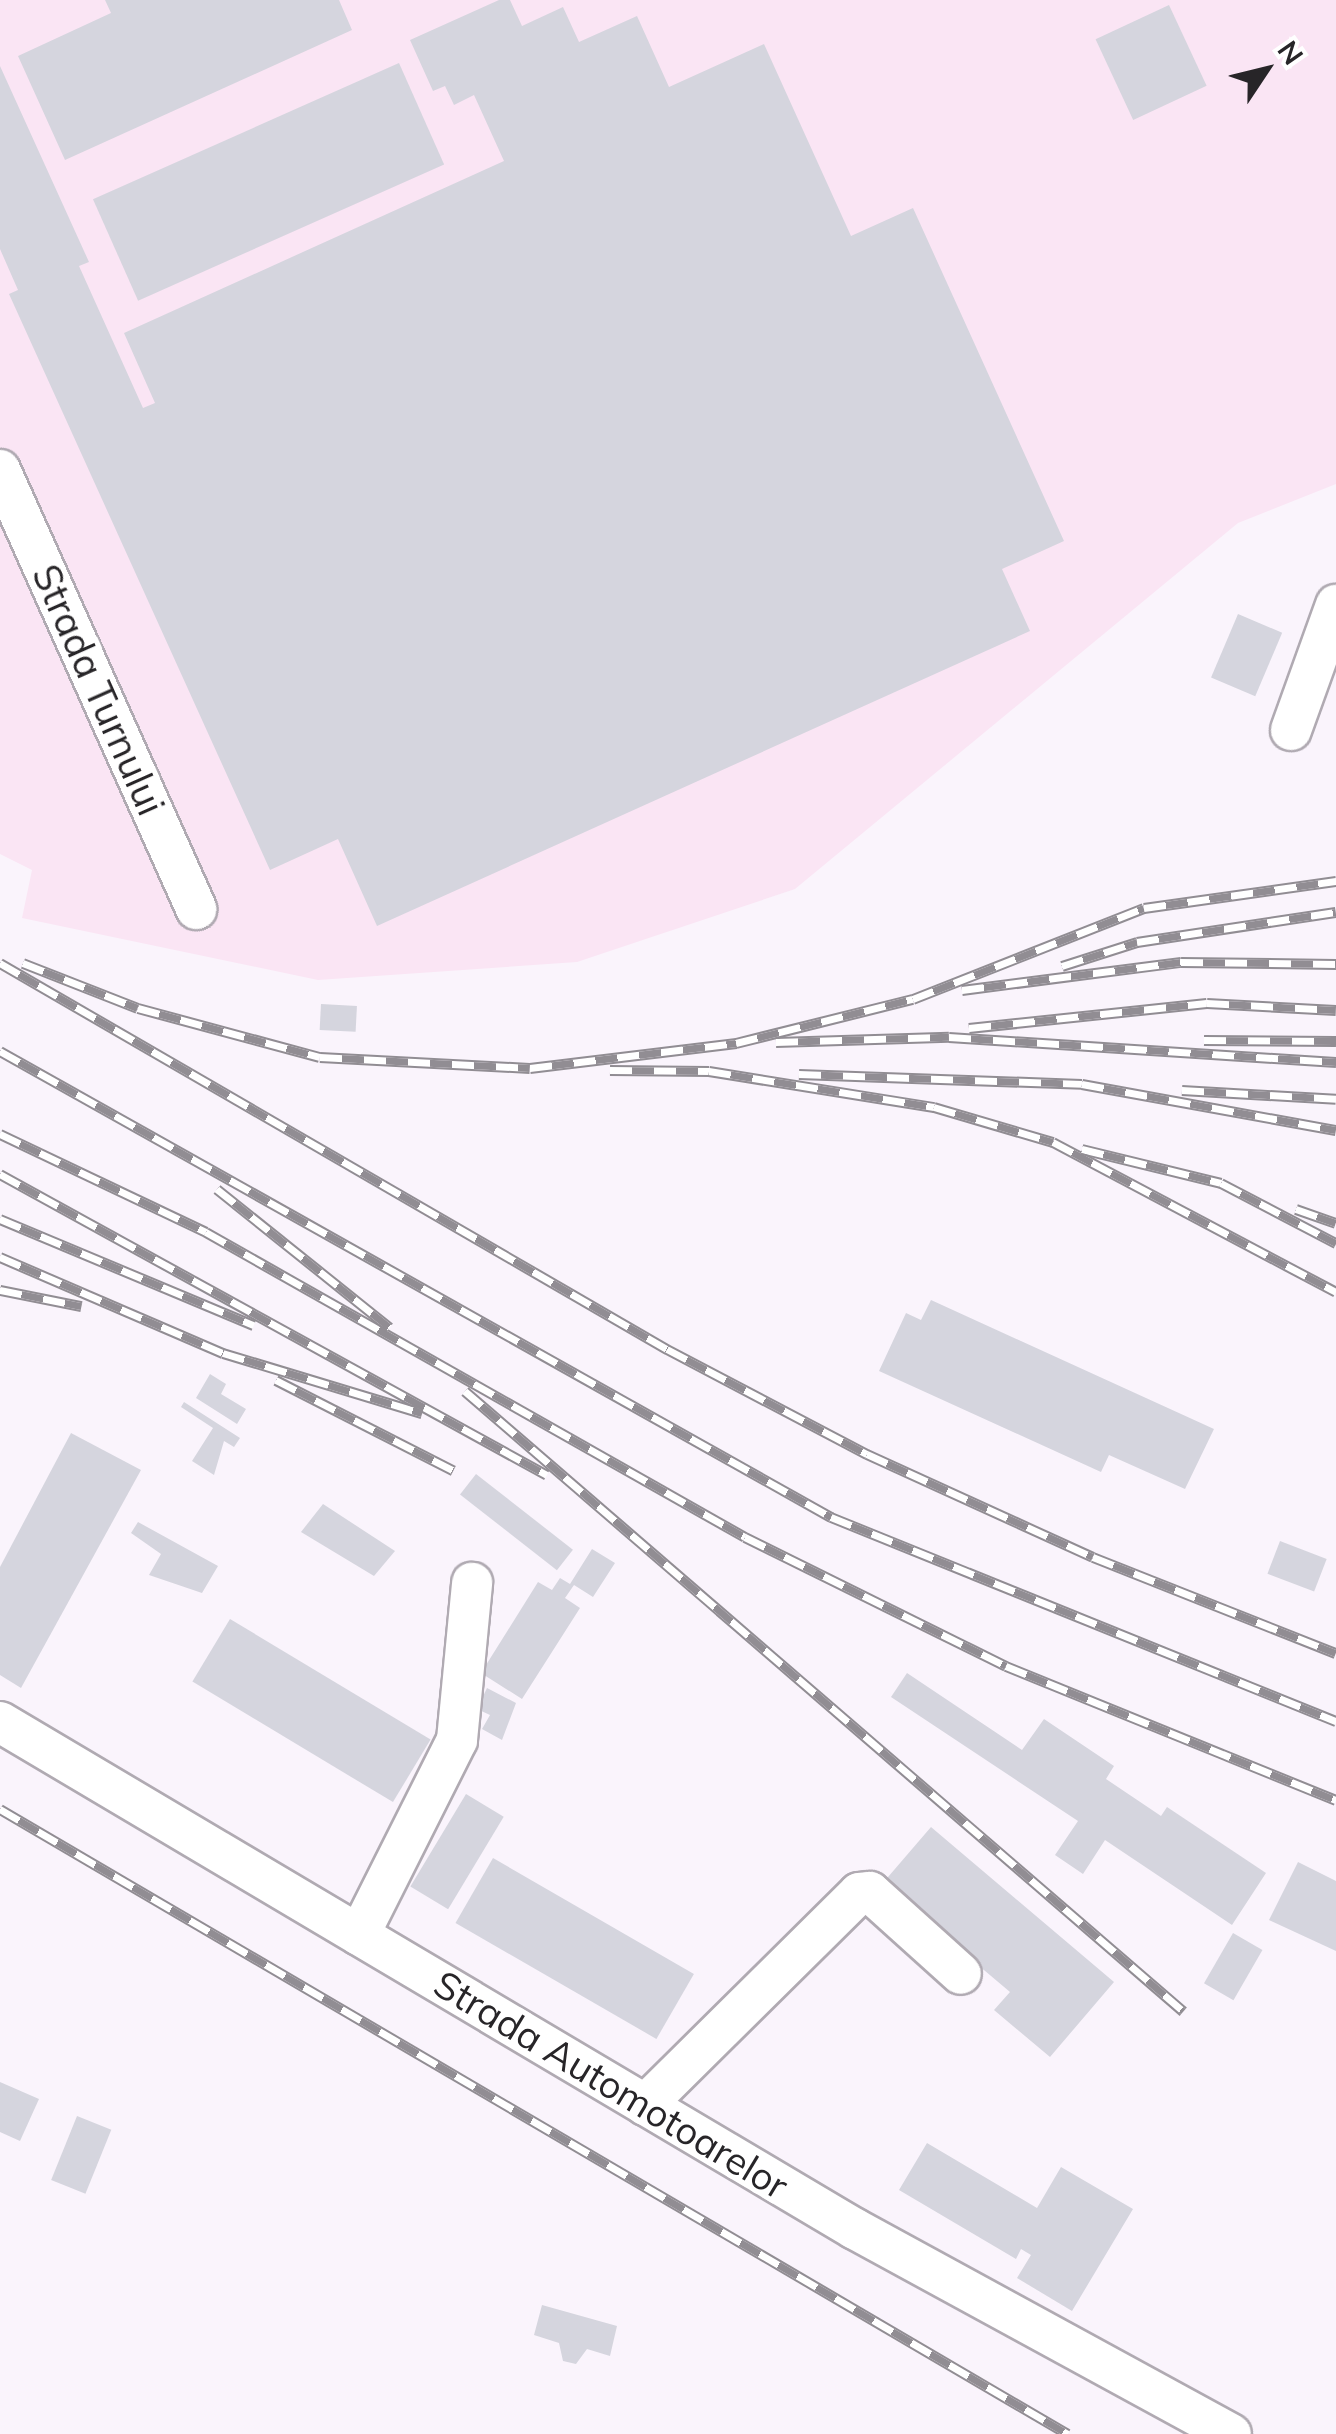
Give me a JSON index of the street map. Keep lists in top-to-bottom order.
{
  "streets": {
    "street": ["Strada Turnului", "Strada Automotoarelor"]
  },
  "north": "top right"
}
